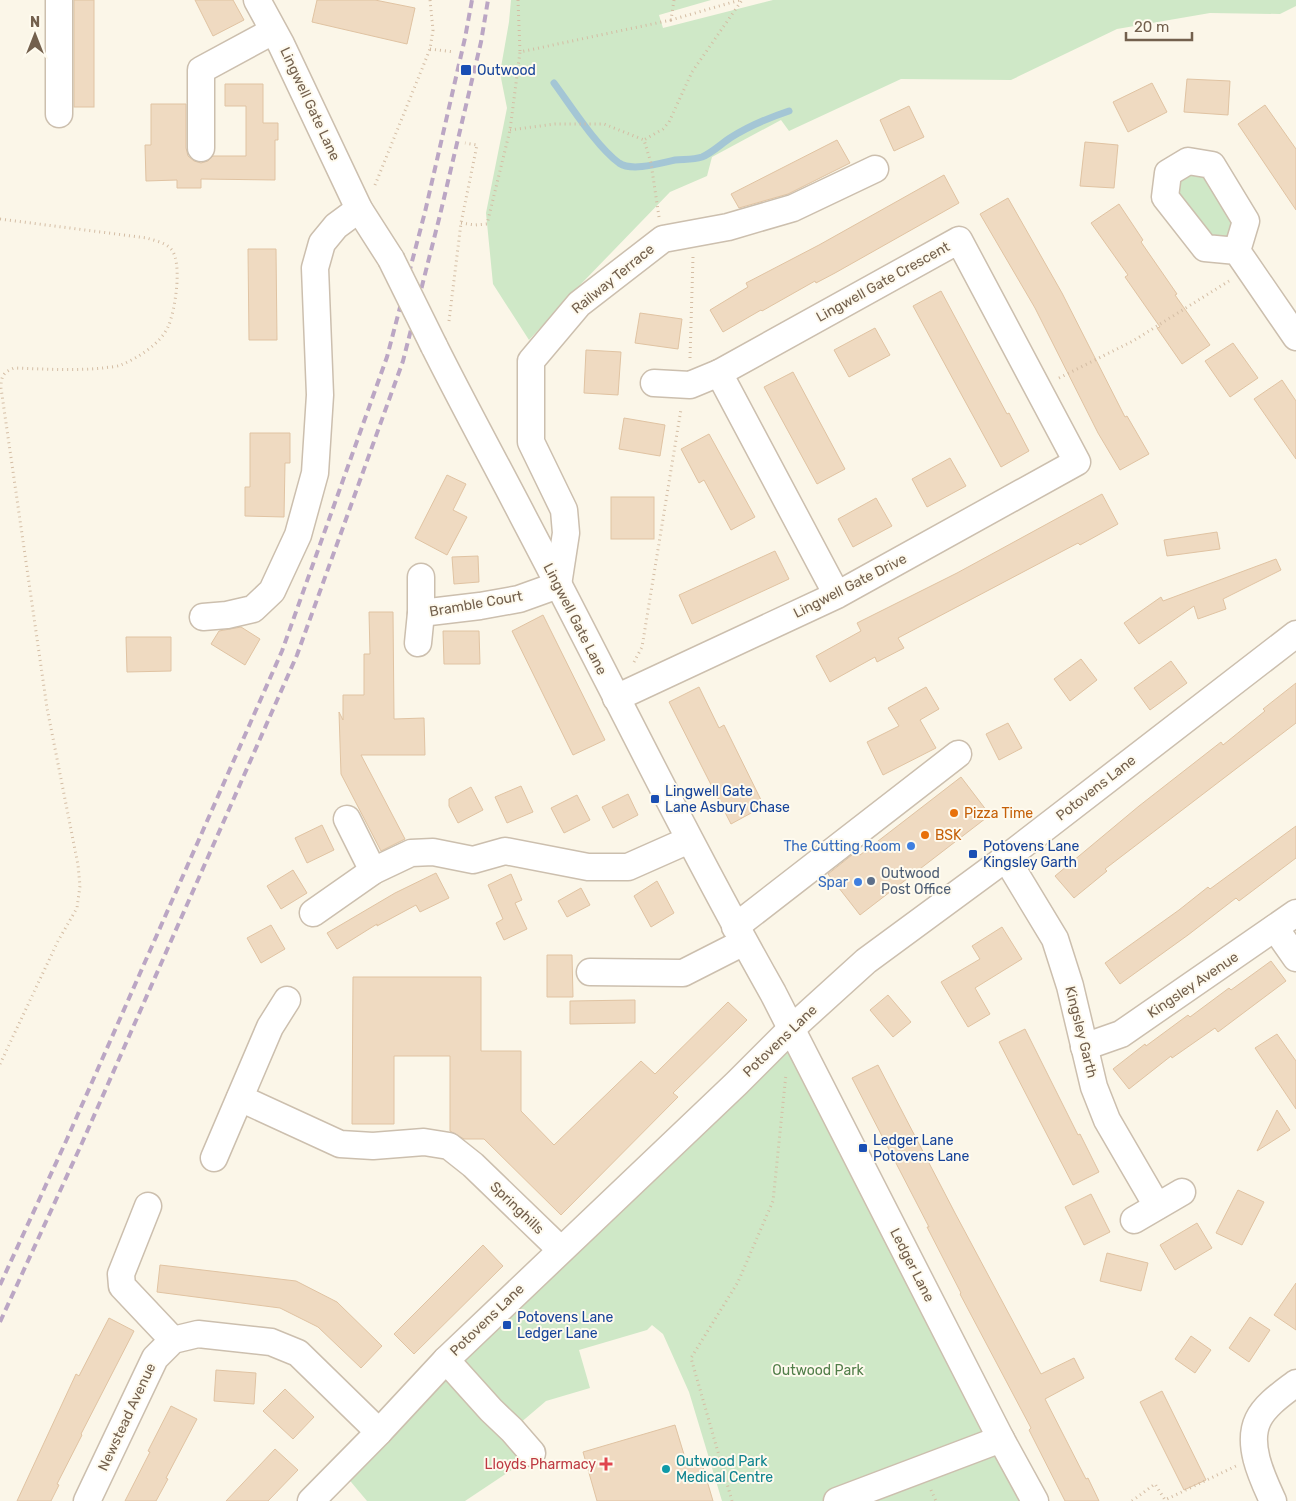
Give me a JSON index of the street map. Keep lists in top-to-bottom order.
{
  "streets": {
    "street": [
      "Lingwell Gate Lane",
      "Railway Terrace",
      "Lingwell Gate Crescent",
      "Lingwell Gate Drive",
      "Bramble Court",
      "Potovens Lane",
      "Kingsley Avenue",
      "Kingsley Garth",
      "Springhills",
      "Ledger Lane",
      "Newstead Avenue"
    ]
  },
  "crossings": [
    ["Lingwell Gate Lane", "Railway Terrace"],
    ["Lingwell Gate Lane", "Lingwell Gate Drive"],
    ["Lingwell Gate Lane", "Bramble Court"],
    ["Lingwell Gate Lane", "Potovens Lane"],
    ["Lingwell Gate Lane", "Ledger Lane"],
    ["Railway Terrace", "Bramble Court"],
    ["Lingwell Gate Crescent", "Lingwell Gate Drive"],
    ["Potovens Lane", "Kingsley Garth"],
    ["Potovens Lane", "Springhills"],
    ["Potovens Lane", "Ledger Lane"],
    ["Kingsley Avenue", "Kingsley Garth"]
  ],
  "parks": ["Outwood Park"],
  "places": {
    "transit": [
      "Outwood",
      "Lingwell Gate Lane Asbury Chase",
      "Potovens Lane Kingsley Garth",
      "Ledger Lane Potovens Lane",
      "Potovens Lane Ledger Lane"
    ],
    "other": [
      "Pizza Time",
      "BSK",
      "The Cutting Room",
      "Outwood Post Office",
      "Spar",
      "Outwood Park Medical Centre"
    ],
    "health": ["Lloyds Pharmacy"]
  },
  "scale_bar": "20 m",
  "north": "top"
}
